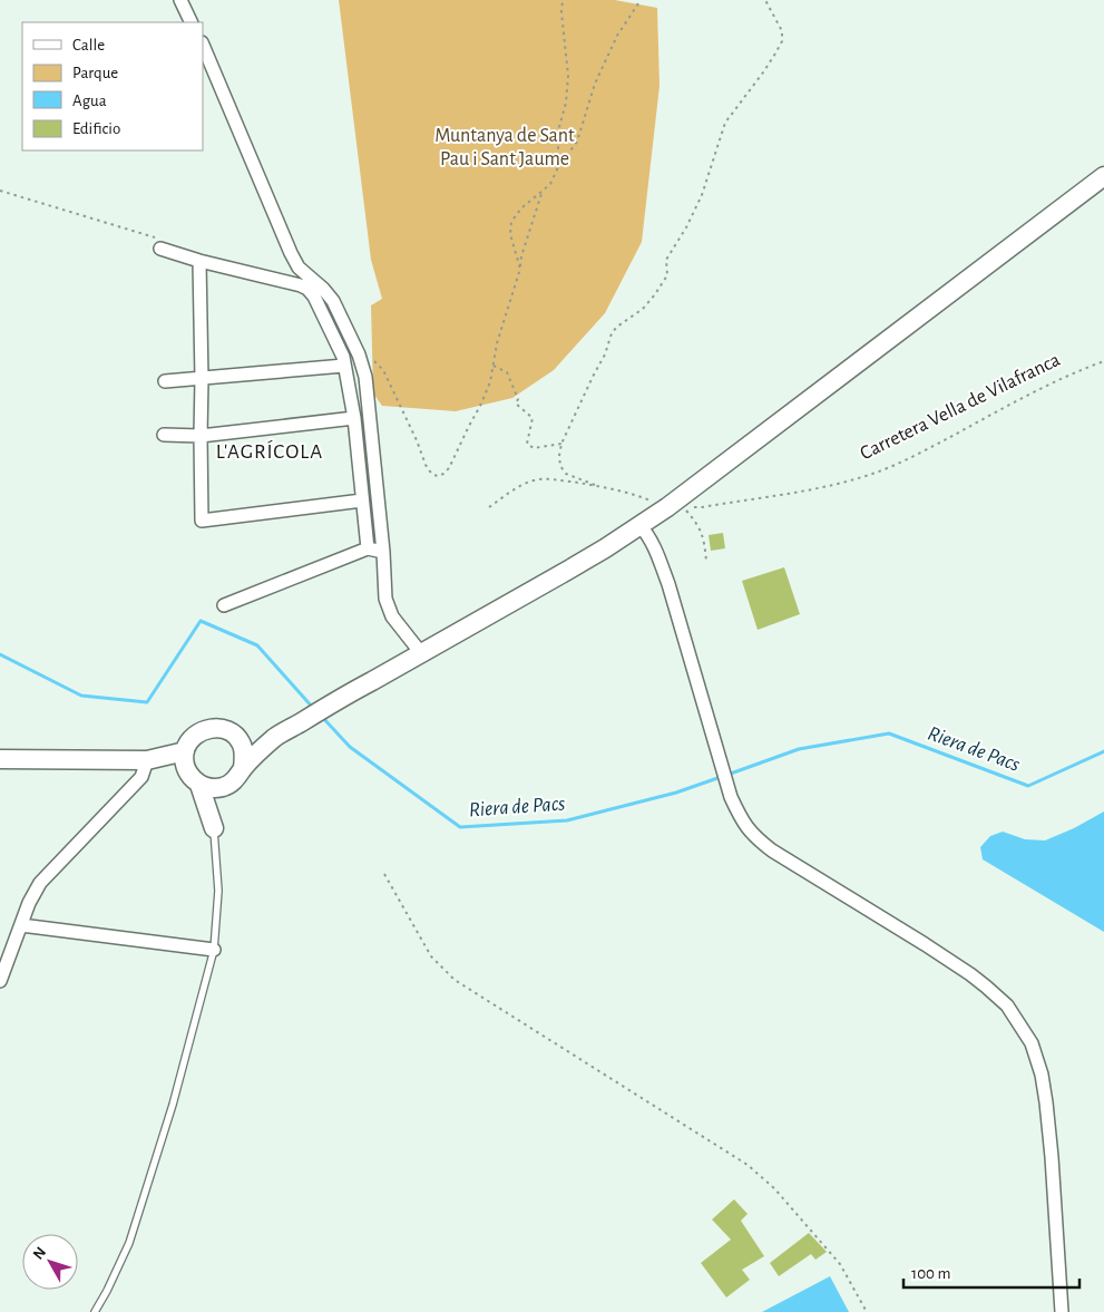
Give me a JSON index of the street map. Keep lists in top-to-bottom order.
{
  "streets": {
    "path": ["Carretera Vella de Vilafranca"]
  },
  "districts": ["L'AGRÍCOLA"],
  "water": ["Riera de Pacs"],
  "parks": ["Muntanya de Sant Pau i Sant Jaume"],
  "legend": [
    "Calle",
    "Parque",
    "Agua",
    "Edificio"
  ],
  "scale_bar": "100 m",
  "north": "top left"
}
